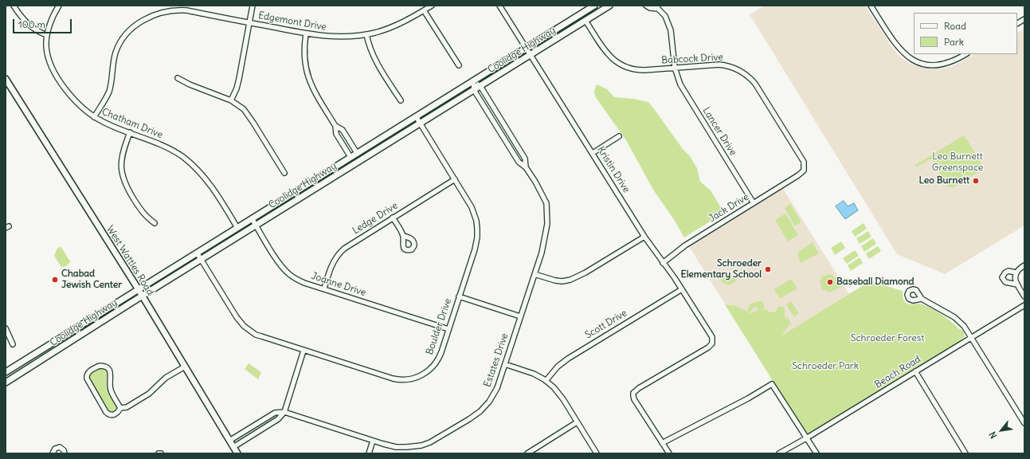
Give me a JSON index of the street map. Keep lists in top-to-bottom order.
{
  "streets": {
    "main road": ["Coolidge Highway", "West Wattles Road"],
    "street": [
      "Edgemont Drive",
      "Babcock Drive",
      "Chatham Drive",
      "Lancer Drive",
      "Kristin Drive",
      "Jack Drive",
      "Ledge Drive",
      "Joanne Drive",
      "Scott Drive",
      "Boulder Drive",
      "Estates Drive",
      "Beach Road"
    ]
  },
  "crossings": [
    ["Edgemont Drive", "Chatham Drive"],
    ["Coolidge Highway", "Babcock Drive"],
    ["Coolidge Highway", "Chatham Drive"],
    ["Coolidge Highway", "Kristin Drive"],
    ["Coolidge Highway", "West Wattles Road"],
    ["Coolidge Highway", "Joanne Drive"],
    ["Coolidge Highway", "Boulder Drive"],
    ["Coolidge Highway", "Estates Drive"],
    ["Babcock Drive", "Lancer Drive"],
    ["Babcock Drive", "Jack Drive"],
    ["Lancer Drive", "Jack Drive"],
    ["Kristin Drive", "Jack Drive"],
    ["Kristin Drive", "Scott Drive"],
    ["Ledge Drive", "Joanne Drive"],
    ["Ledge Drive", "Boulder Drive"],
    ["Joanne Drive", "Boulder Drive"]
  ],
  "parks": ["Leo Burnett Greenspace", "Schroeder Forest", "Schroeder Park"],
  "places": [
    "Leo Burnett",
    "Schroeder Elementary School",
    "Chabad Jewish Center",
    "Baseball Diamond"
  ],
  "legend": ["Road", "Park"],
  "scale_bar": "100 m",
  "north": "bottom left"
}
